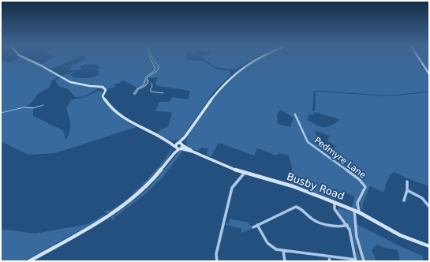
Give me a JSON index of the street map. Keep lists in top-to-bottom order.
{
  "streets": {
    "main road": ["Busby Road"],
    "street": ["Pedmyre Lane"]
  },
  "crossings": [
    ["Pedmyre Lane", "Busby Road"]
  ]
}
